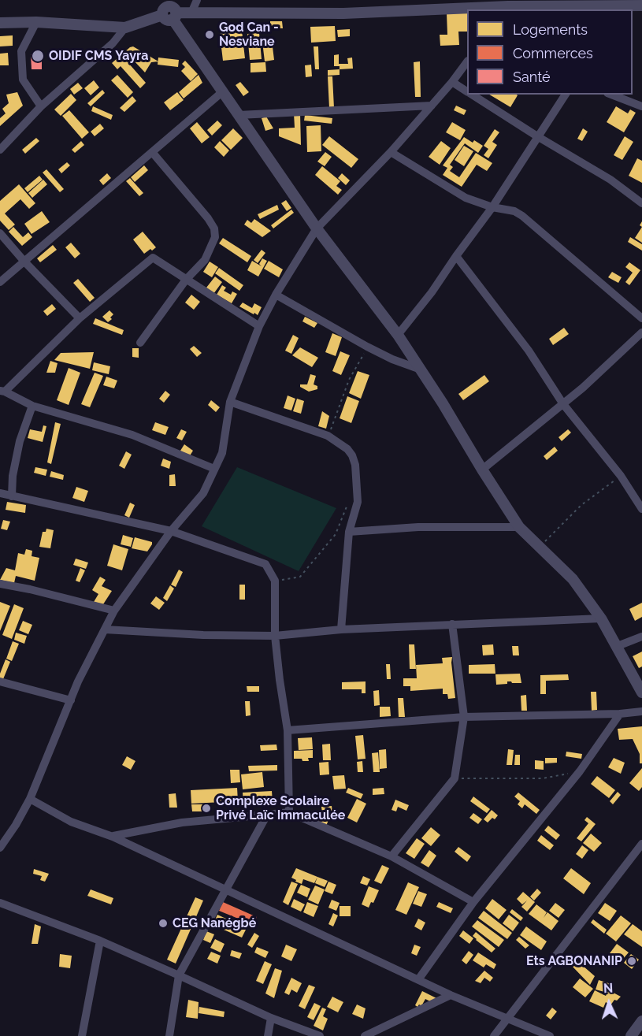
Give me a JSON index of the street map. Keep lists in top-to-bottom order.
{
  "places": [
    "God Can - Nesviane",
    "OIDIF CMS Yayra",
    "Complexe Scolaire Privé Laïc Immaculée",
    "CEG Nanégbé",
    "Ets AGBONANIP"
  ],
  "legend": ["Logements", "Commerces", "Santé"],
  "north": "top"
}
